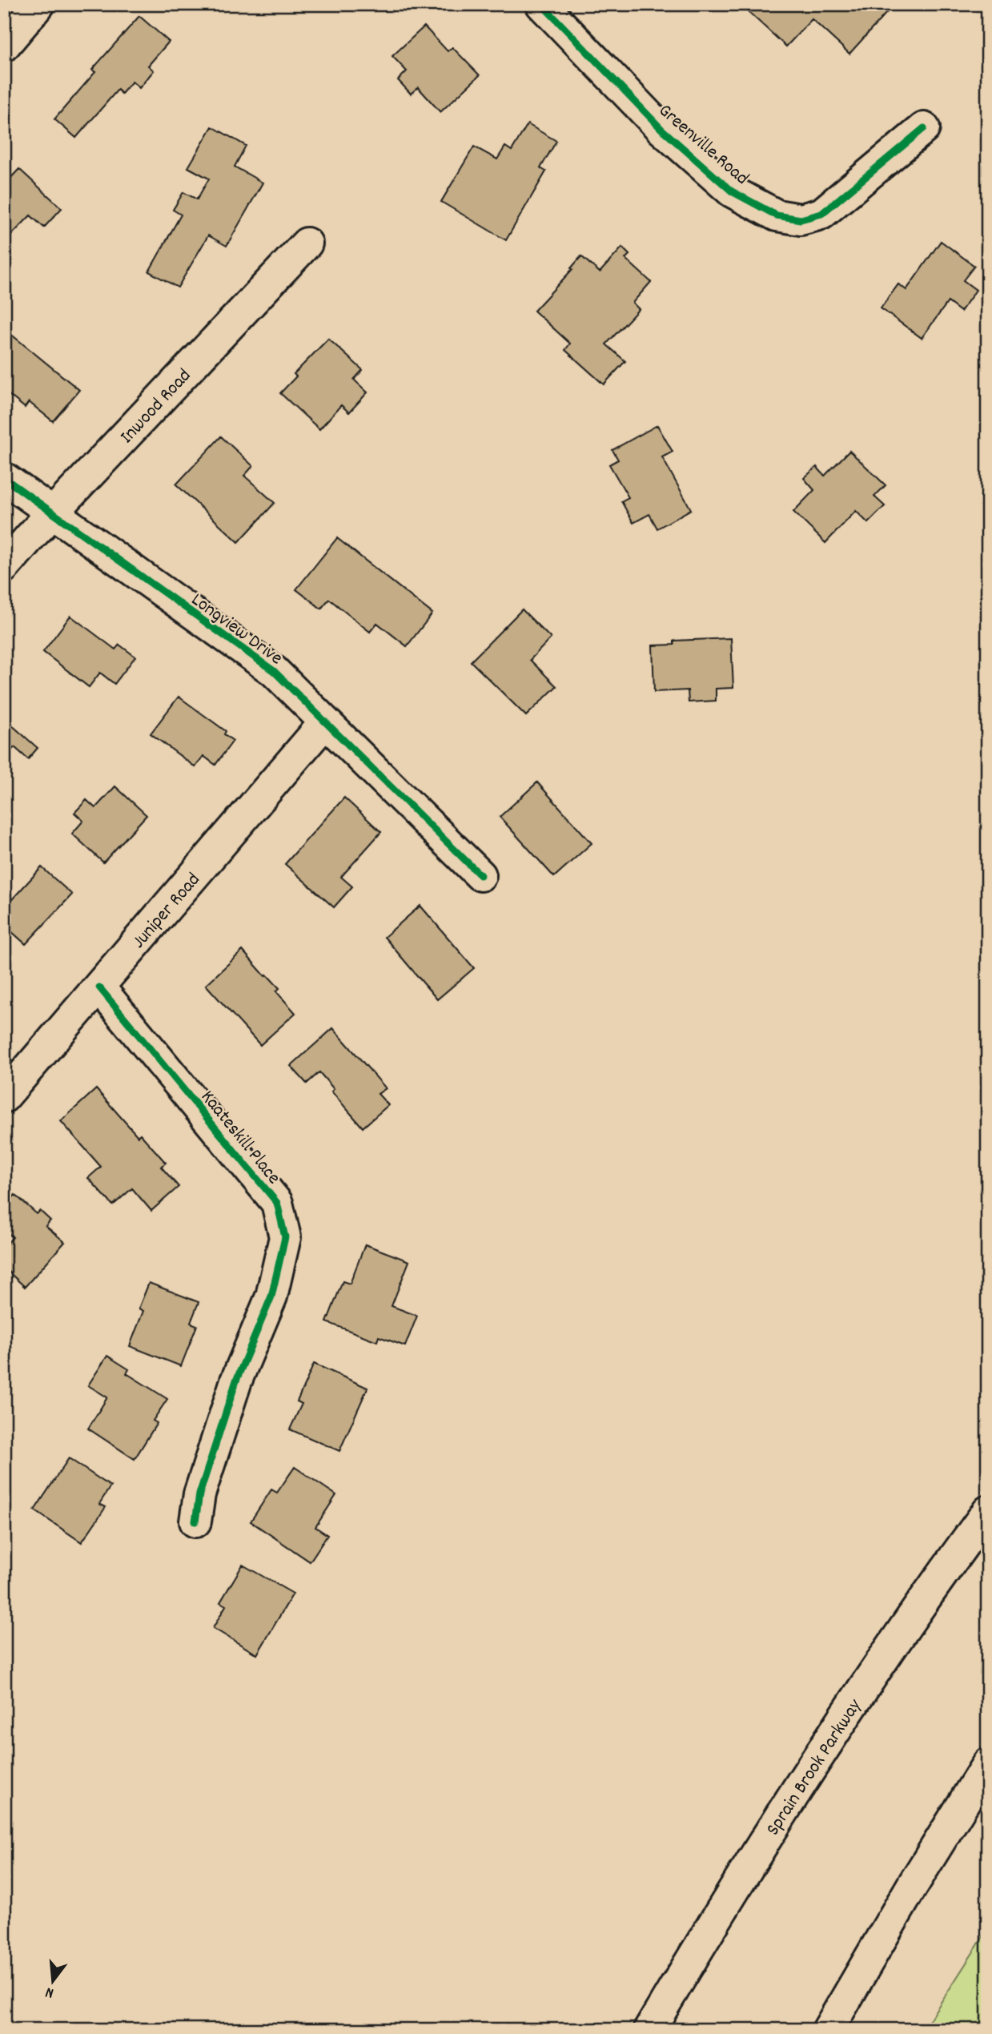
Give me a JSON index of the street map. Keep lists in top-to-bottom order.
{
  "streets": {
    "main road": [
      "Greenville Road",
      "Inwood Road",
      "Longview Drive",
      "Juniper Road",
      "Kaateskill Place",
      "Sprain Brook Parkway"
    ]
  },
  "crossings": [
    ["Inwood Road", "Longview Drive"],
    ["Longview Drive", "Juniper Road"],
    ["Juniper Road", "Kaateskill Place"]
  ],
  "north": "bottom"
}
